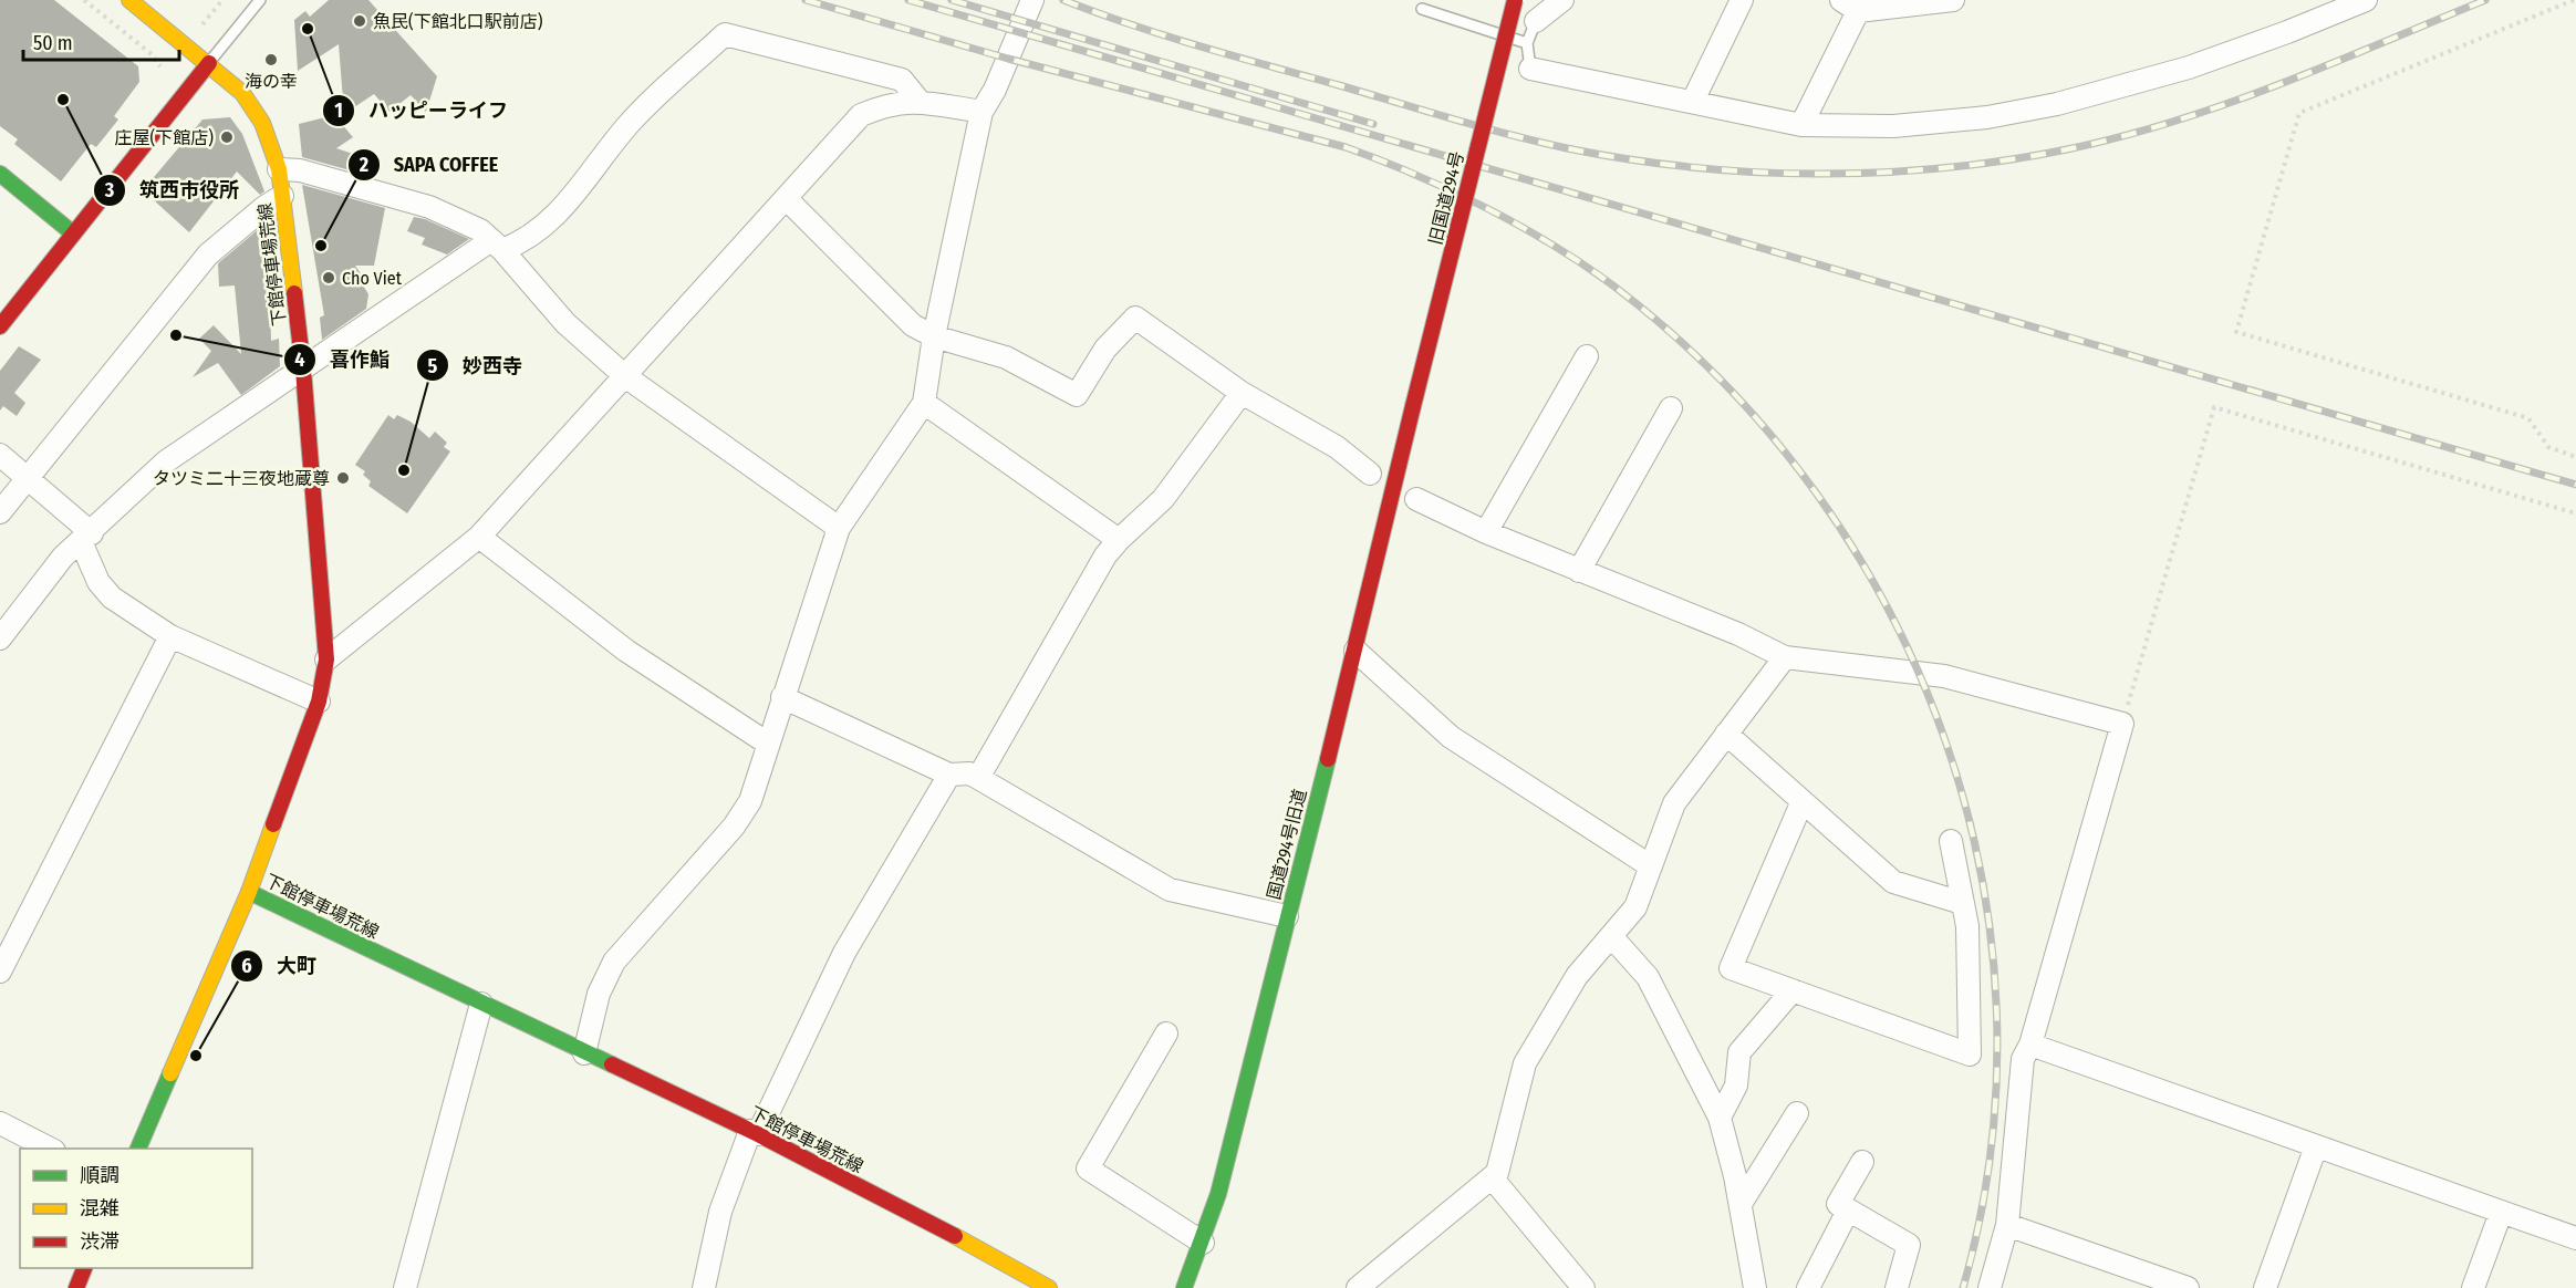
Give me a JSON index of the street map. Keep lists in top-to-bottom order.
{
  "streets": {
    "main road": ["旧国道294号", "下館停車場荒線", "国道294号旧道"]
  },
  "crossings": [
    ["旧国道294号", "国道294号旧道"]
  ],
  "places": [
    "魚民(下館北口駅前店)",
    "ハッピーライフ",
    "海の幸",
    "筑西市役所",
    "庄屋(下館店)",
    "SAPA COFFEE",
    "Cho Viet",
    "喜作鮨",
    "妙西寺",
    "タツミ二十三夜地蔵尊",
    "大町"
  ],
  "legend": ["順調", "混雑", "渋滞"],
  "scale_bar": "50 m"
}
